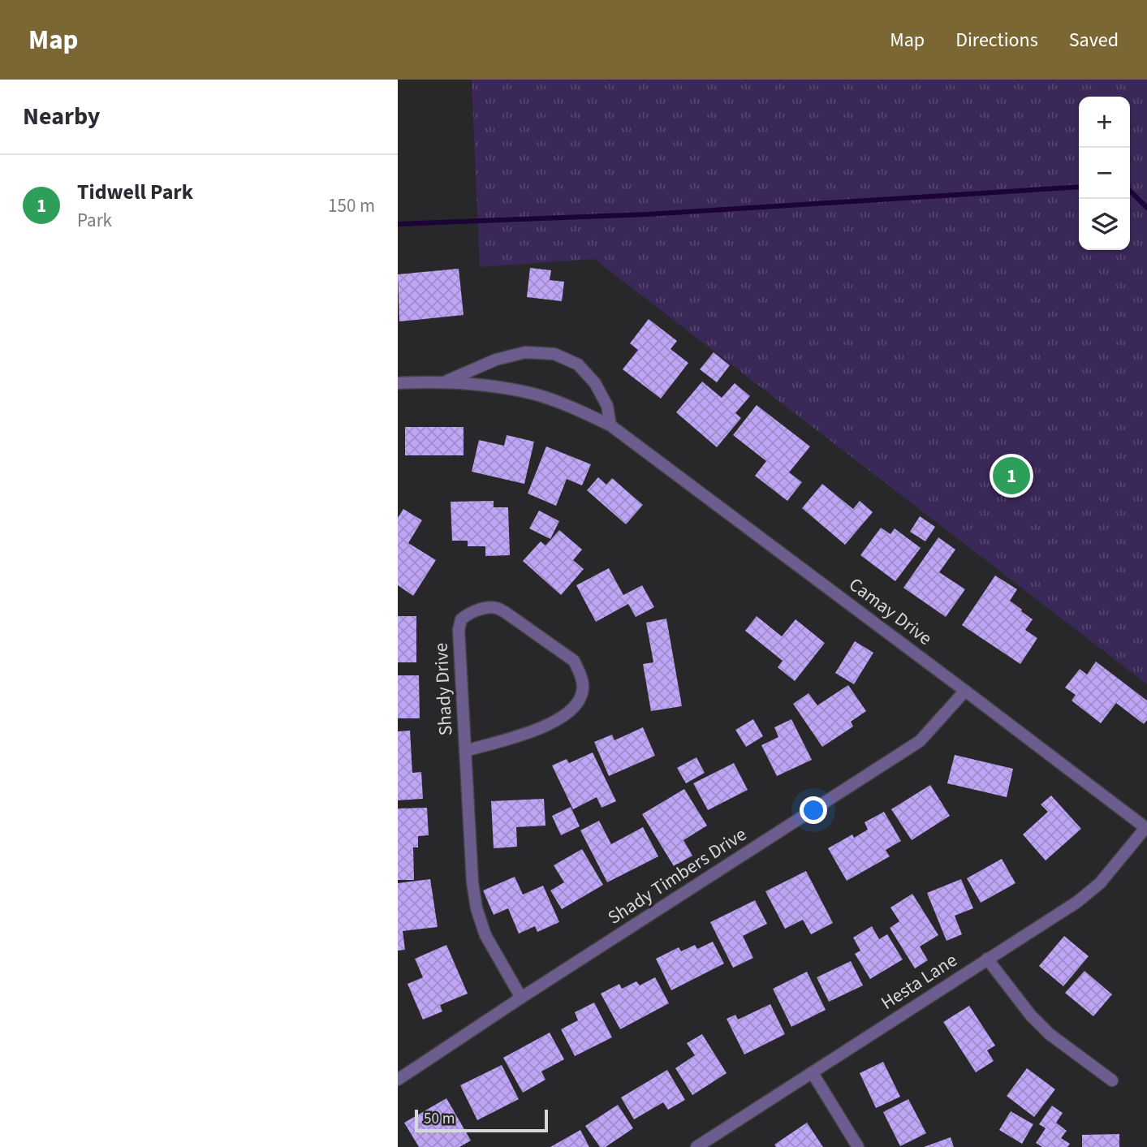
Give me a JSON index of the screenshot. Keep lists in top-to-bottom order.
{
  "streets": {
    "street": [
      "Camay Drive",
      "Shady Drive",
      "Shady Timbers Drive",
      "Hesta Lane"
    ]
  },
  "crossings": [
    ["Camay Drive", "Shady Timbers Drive"],
    ["Camay Drive", "Hesta Lane"],
    ["Shady Drive", "Shady Timbers Drive"]
  ],
  "scale_bar": "50 m",
  "page": {
    "header": "Map",
    "nav": ["Map", "Directions", "Saved"],
    "heading": "Nearby",
    "map_buttons": ["+", "−"],
    "list": [
      {
        "mark": "1",
        "name": "Tidwell Park",
        "note": "Park",
        "value": "150 m"
      }
    ],
    "pins": "1",
    "scale": "50 m"
  }
}
